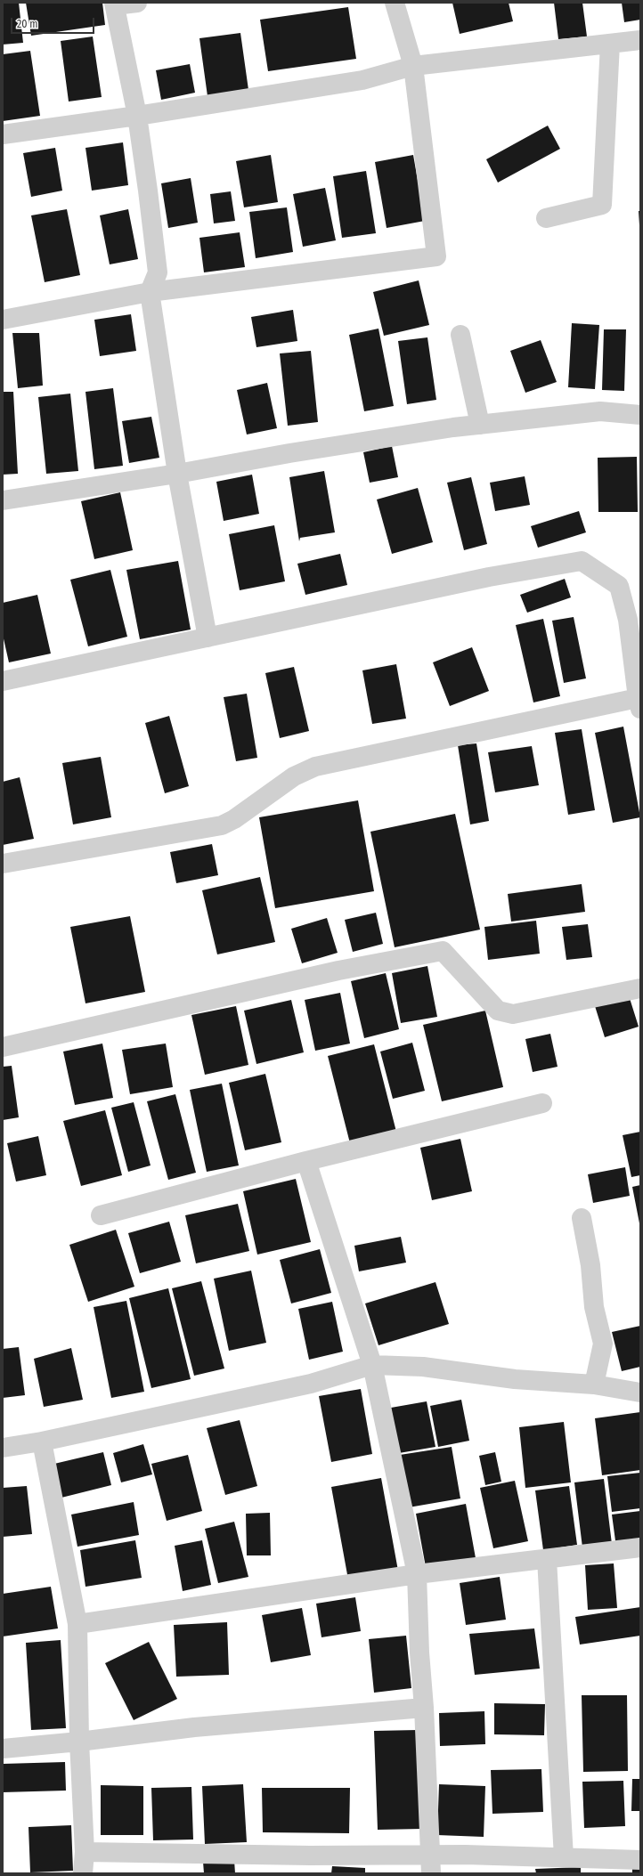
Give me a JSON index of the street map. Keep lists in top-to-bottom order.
{
  "scale_bar": "20 m"
}
